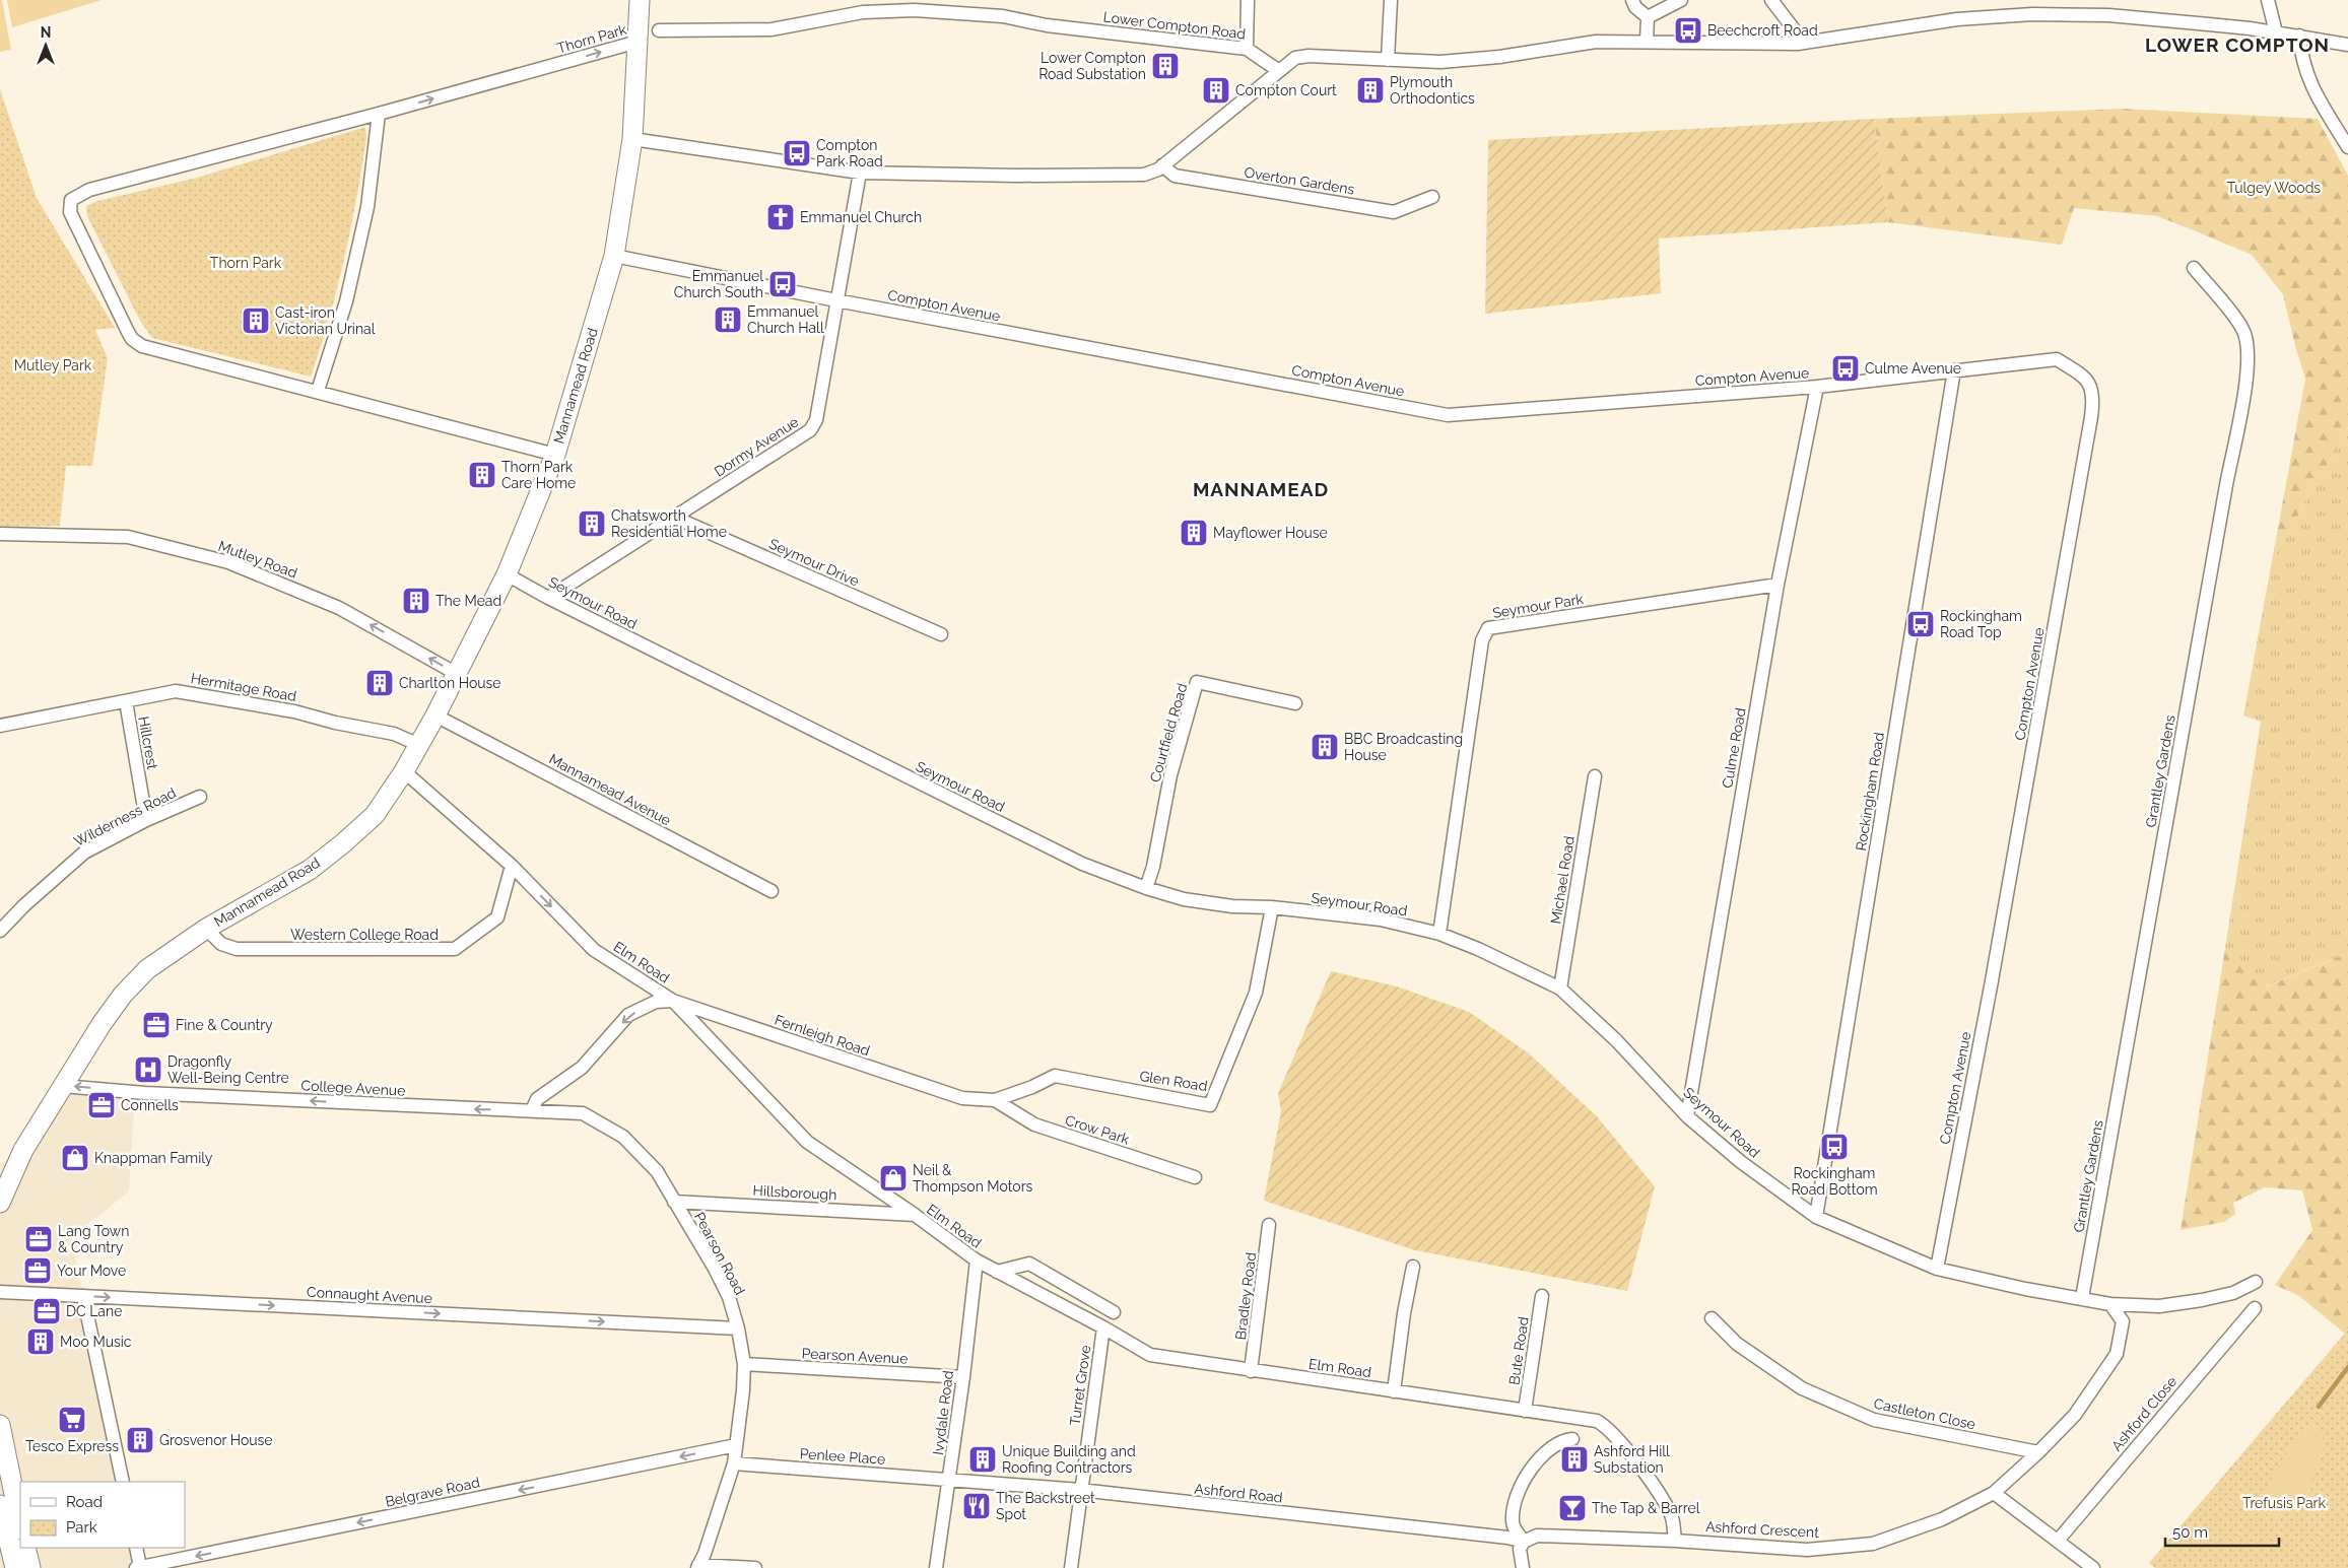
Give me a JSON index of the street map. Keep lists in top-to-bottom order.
{
  "streets": {
    "main road": ["Mannamead Road"],
    "street": [
      "Lower Compton Road",
      "Thorn Park",
      "Overton Gardens",
      "Compton Avenue",
      "Dormy Avenue",
      "Mutley Road",
      "Seymour Drive",
      "Seymour Road",
      "Seymour Park",
      "Hermitage Road",
      "Courtfield Road",
      "Hillcrest",
      "Culme Road",
      "Grantley Gardens",
      "Mannamead Avenue",
      "Rockingham Road",
      "Wilderness Road",
      "Michael Road",
      "Western College Road",
      "Elm Road",
      "Fernleigh Road",
      "Glen Road",
      "College Avenue",
      "Crow Park",
      "Hillsborough",
      "Pearson Road",
      "Connaught Avenue",
      "Bradley Road",
      "Bute Road",
      "Pearson Avenue",
      "Turret Grove",
      "Ivydale Road",
      "Castleton Close",
      "Ashford Close",
      "Penlee Place",
      "Belgrave Road",
      "Ashford Road",
      "Ashford Crescent"
    ]
  },
  "crossings": [
    ["Thorn Park", "Mannamead Road"],
    ["Compton Avenue", "Mannamead Road"],
    ["Compton Avenue", "Dormy Avenue"],
    ["Compton Avenue", "Seymour Road"],
    ["Compton Avenue", "Culme Road"],
    ["Compton Avenue", "Rockingham Road"],
    ["Mannamead Road", "Mutley Road"],
    ["Mannamead Road", "Seymour Road"],
    ["Mannamead Road", "Hermitage Road"],
    ["Mannamead Road", "Mannamead Avenue"],
    ["Mannamead Road", "Western College Road"],
    ["Mannamead Road", "Elm Road"],
    ["Mannamead Road", "College Avenue"],
    ["Dormy Avenue", "Seymour Drive"],
    ["Dormy Avenue", "Seymour Road"],
    ["Seymour Road", "Seymour Park"],
    ["Seymour Road", "Courtfield Road"],
    ["Seymour Road", "Culme Road"],
    ["Seymour Road", "Grantley Gardens"],
    ["Seymour Road", "Rockingham Road"],
    ["Seymour Road", "Michael Road"],
    ["Seymour Road", "Glen Road"],
    ["Seymour Road", "Ashford Crescent"],
    ["Seymour Park", "Culme Road"],
    ["Hermitage Road", "Hillcrest"],
    ["Hillcrest", "Wilderness Road"],
    ["Western College Road", "Elm Road"],
    ["Elm Road", "Fernleigh Road"],
    ["Elm Road", "Hillsborough"],
    ["Elm Road", "Bradley Road"],
    ["Elm Road", "Bute Road"],
    ["Elm Road", "Turret Grove"],
    ["Elm Road", "Ivydale Road"],
    ["Elm Road", "Ashford Crescent"],
    ["Fernleigh Road", "Glen Road"],
    ["Glen Road", "Crow Park"],
    ["College Avenue", "Pearson Road"],
    ["Hillsborough", "Pearson Road"],
    ["Pearson Road", "Connaught Avenue"],
    ["Pearson Road", "Pearson Avenue"],
    ["Pearson Road", "Penlee Place"],
    ["Pearson Road", "Belgrave Road"],
    ["Pearson Avenue", "Ivydale Road"],
    ["Turret Grove", "Ashford Road"],
    ["Ivydale Road", "Penlee Place"],
    ["Ivydale Road", "Ashford Road"],
    ["Castleton Close", "Ashford Crescent"],
    ["Penlee Place", "Ashford Road"],
    ["Ashford Road", "Ashford Crescent"]
  ],
  "one_way": [
    "Mutley Road",
    "College Avenue",
    "Connaught Avenue",
    "Belgrave Road"
  ],
  "districts": ["LOWER COMPTON", "MANNAMEAD"],
  "parks": [
    "Tulgey Woods",
    "Thorn Park",
    "Mutley Park",
    "Trefusis Park"
  ],
  "places": {
    "bus stop": [
      "Beechcroft Road",
      "Compton Park Road",
      "Emmanuel Church South",
      "Culme Avenue",
      "Rockingham Road Top",
      "Rockingham Road Bottom"
    ],
    "building": [
      "Lower Compton Road Substation",
      "Compton Court",
      "Plymouth Orthodontics",
      "Emmanuel Church Hall",
      "Cast-iron Victorian Urinal",
      "Thorn Park Care Home",
      "Chatsworth Residential Home",
      "Mayflower House",
      "The Mead",
      "Charlton House",
      "BBC Broadcasting House",
      "Moo Music",
      "Grosvenor House",
      "Unique Building and Roofing Contractors",
      "Ashford Hill Substation"
    ],
    "church": ["Emmanuel Church"],
    "office": [
      "Fine & Country",
      "Connells",
      "Lang Town & Country",
      "Your Move",
      "DC Lane"
    ],
    "hospital": ["Dragonfly Well-Being Centre"],
    "shop": ["Knappman Family", "Neil & Thompson Motors"],
    "supermarket": ["Tesco Express"],
    "restaurant": ["The Backstreet Spot"],
    "bar": ["The Tap & Barrel"]
  },
  "legend": ["Road", "Park"],
  "scale_bar": "50 m",
  "north": "top"
}
